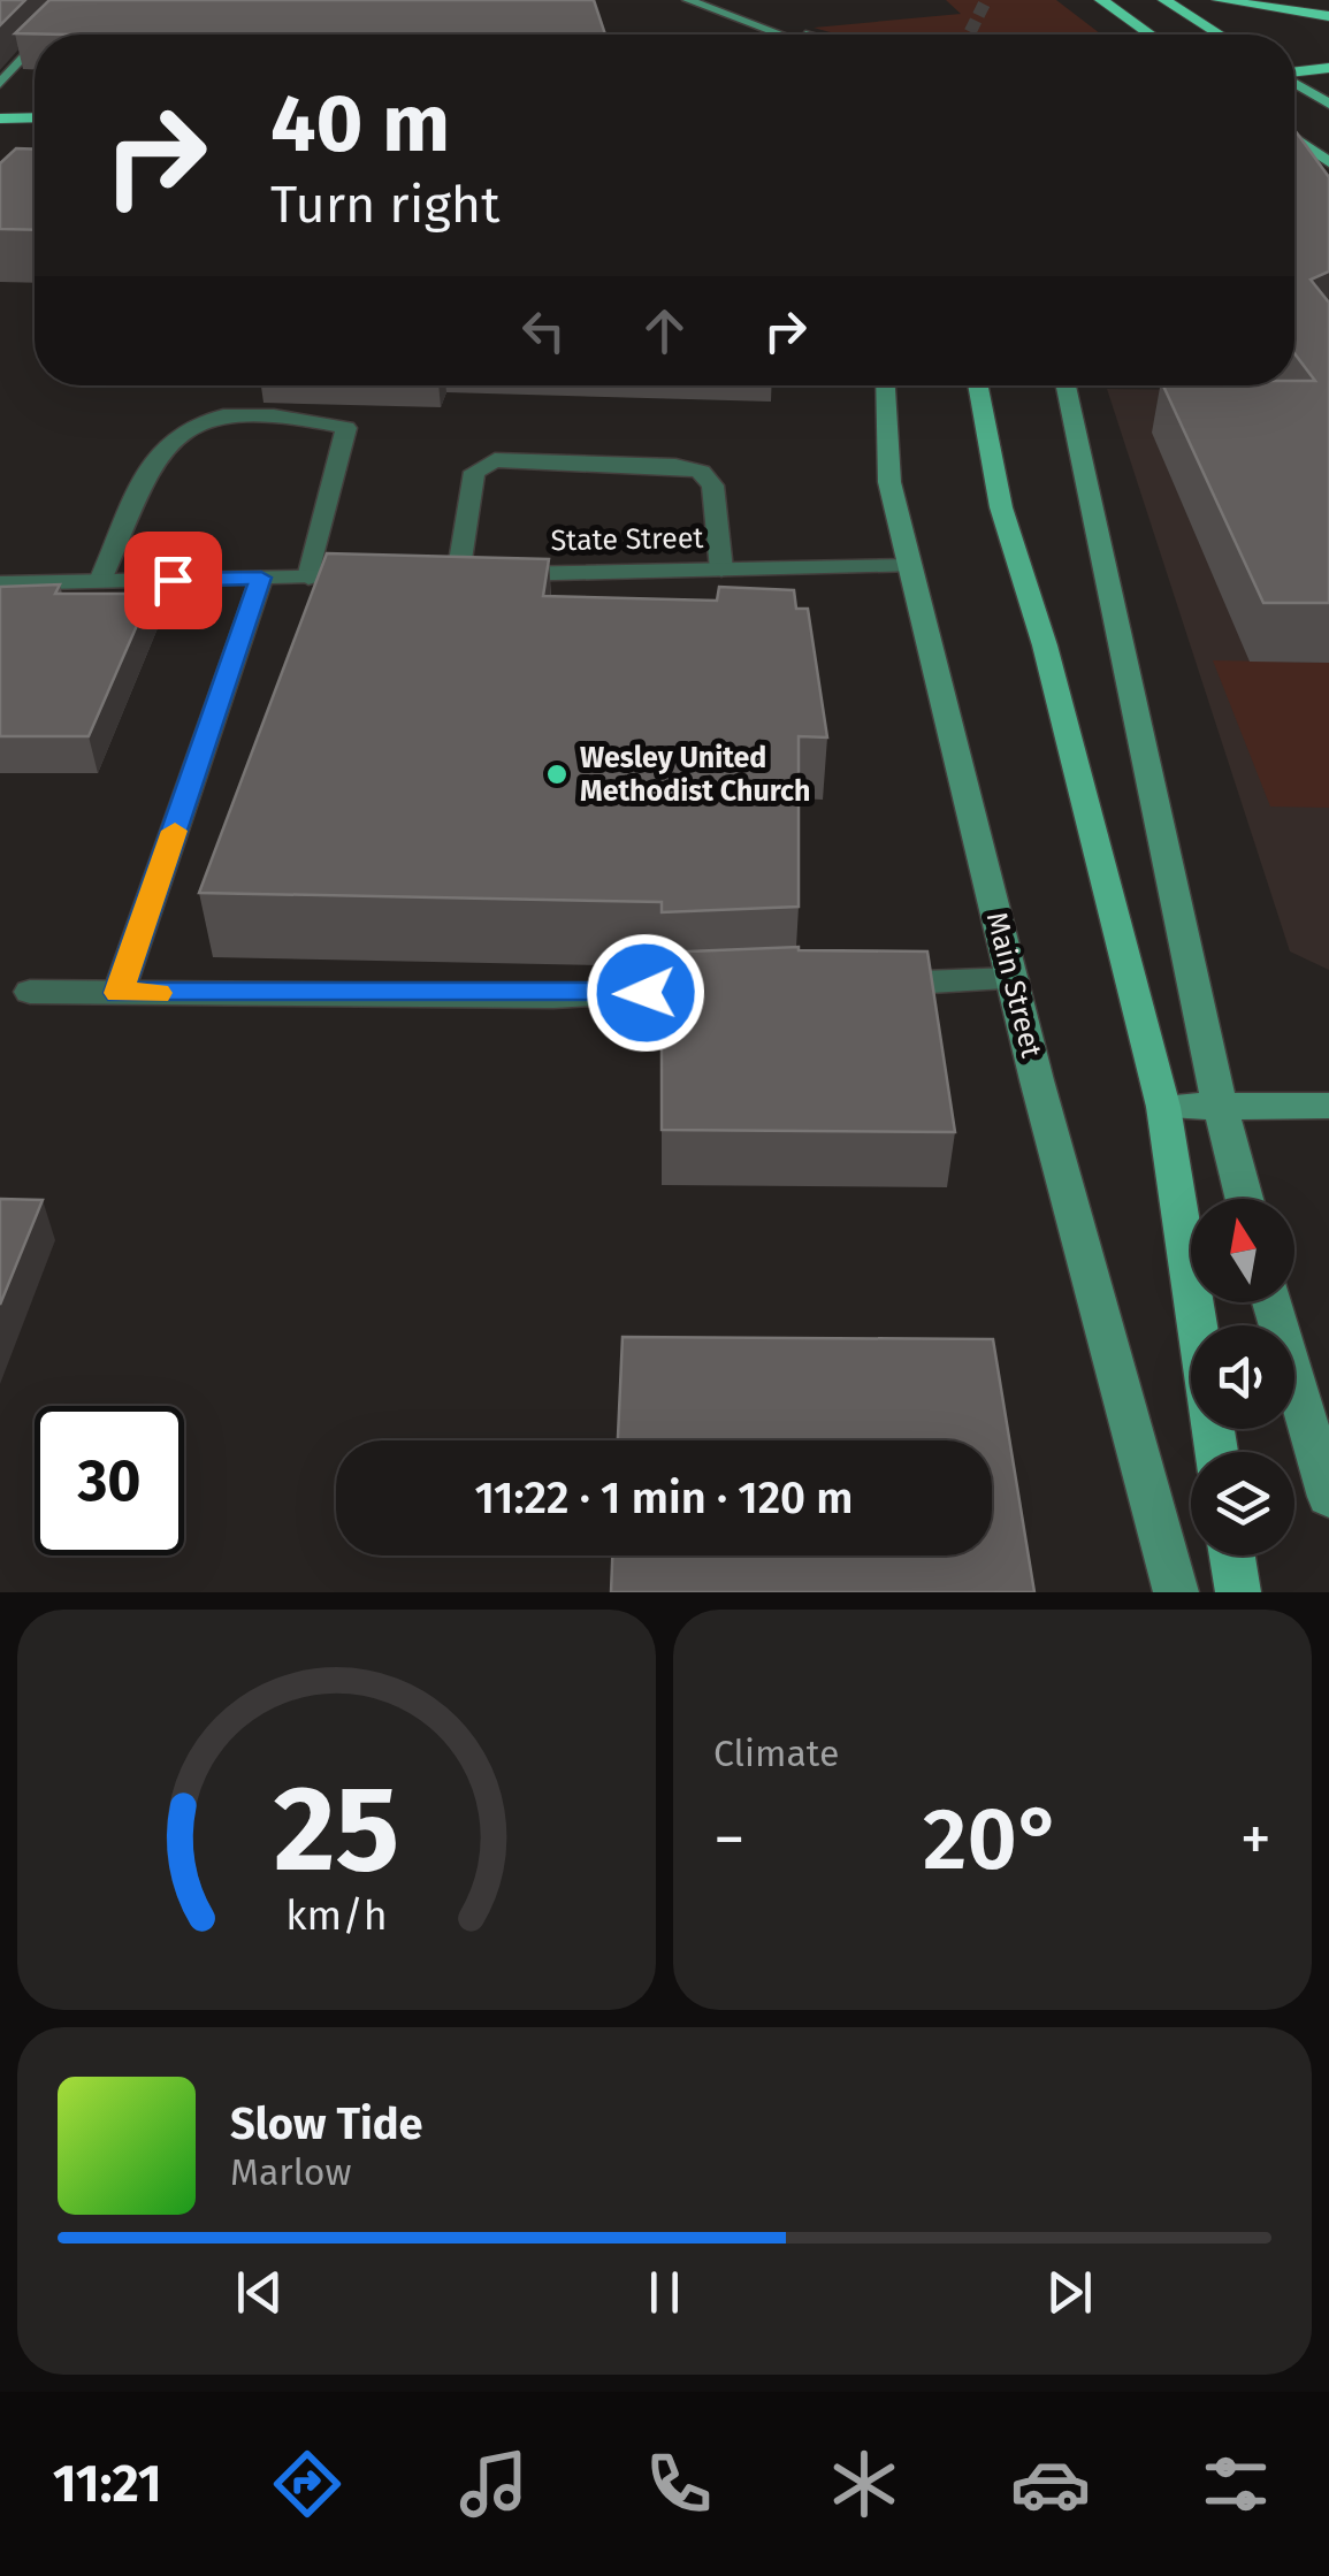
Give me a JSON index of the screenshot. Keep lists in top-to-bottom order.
{
  "streets": {
    "main road": ["Main Street"],
    "street": ["State Street"]
  },
  "crossings": [
    ["State Street", "Main Street"]
  ],
  "places": ["Wesley United Methodist Church"],
  "north": "top",
  "page": {
    "turn": ["40 m", "Turn right"],
    "limit": "30",
    "trip": "11:22 · 1 min · 120 m",
    "tile": "Climate",
    "heat": ["−", "20°", "+"],
    "song": ["Slow Tide", "Marlow"],
    "tabs": "11:21",
    "gauge": ["25", "km/h"]
  }
}
